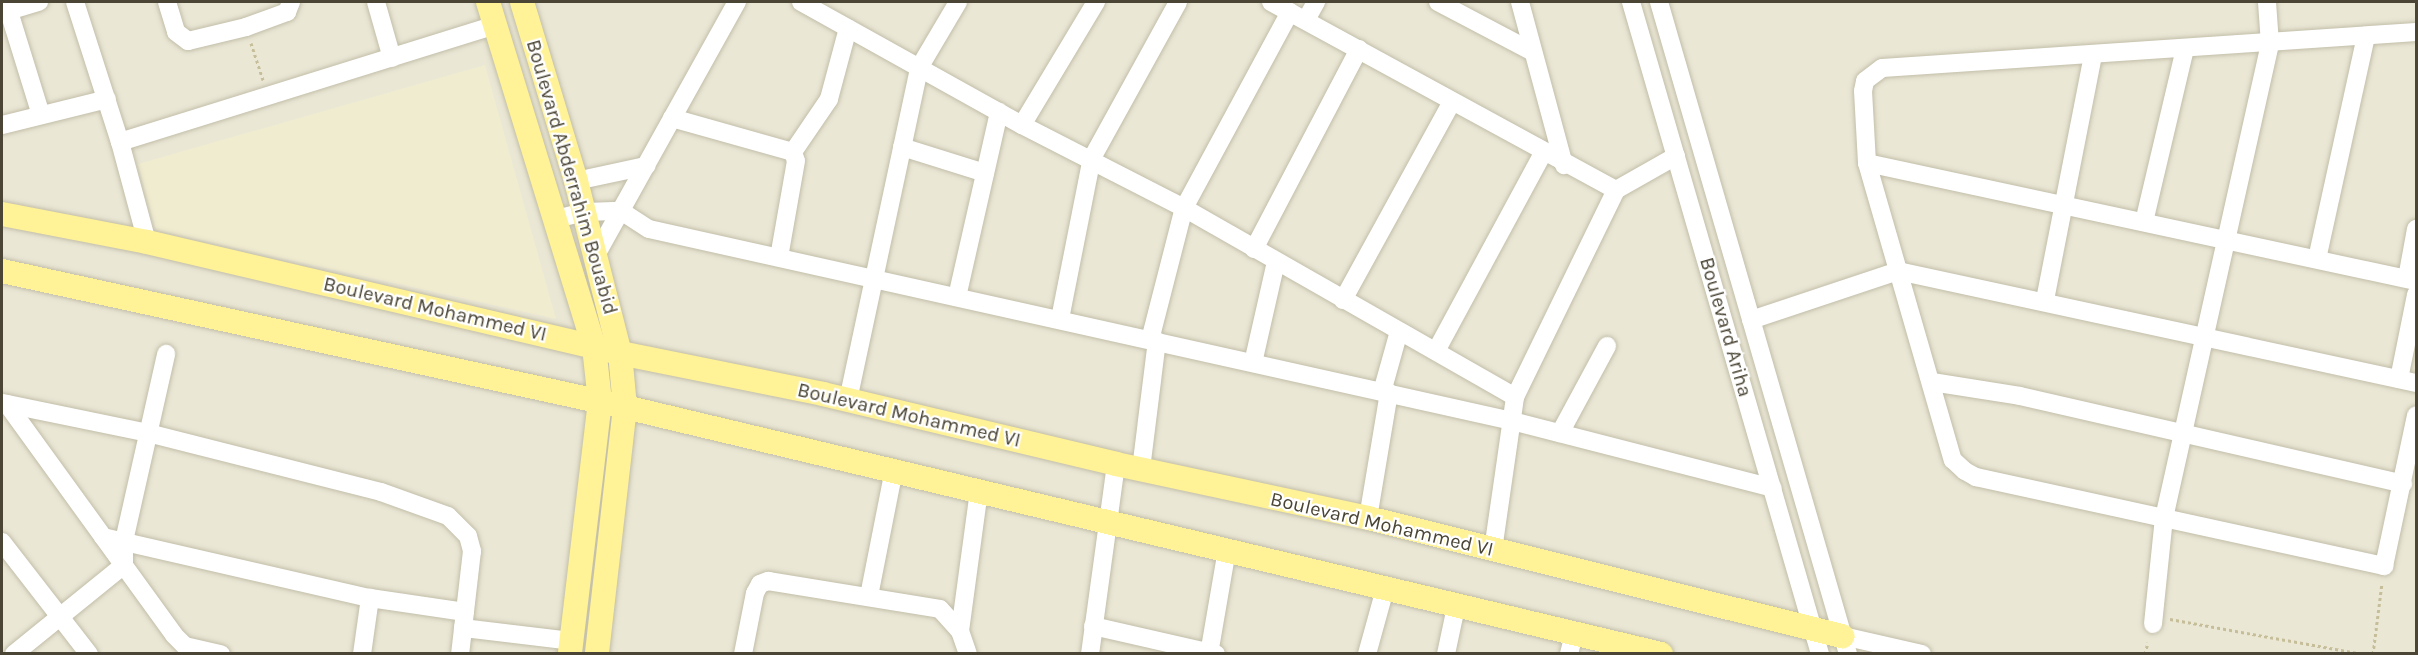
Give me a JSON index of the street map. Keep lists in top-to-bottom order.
{
  "streets": {
    "main road": ["Boulevard Abderrahim Bouabid", "Boulevard Mohammed VI"],
    "street": ["Boulevard Ariha"]
  },
  "crossings": [
    ["Boulevard Abderrahim Bouabid", "Boulevard Mohammed VI"],
    ["Boulevard Mohammed VI", "Boulevard Ariha"]
  ]
}
